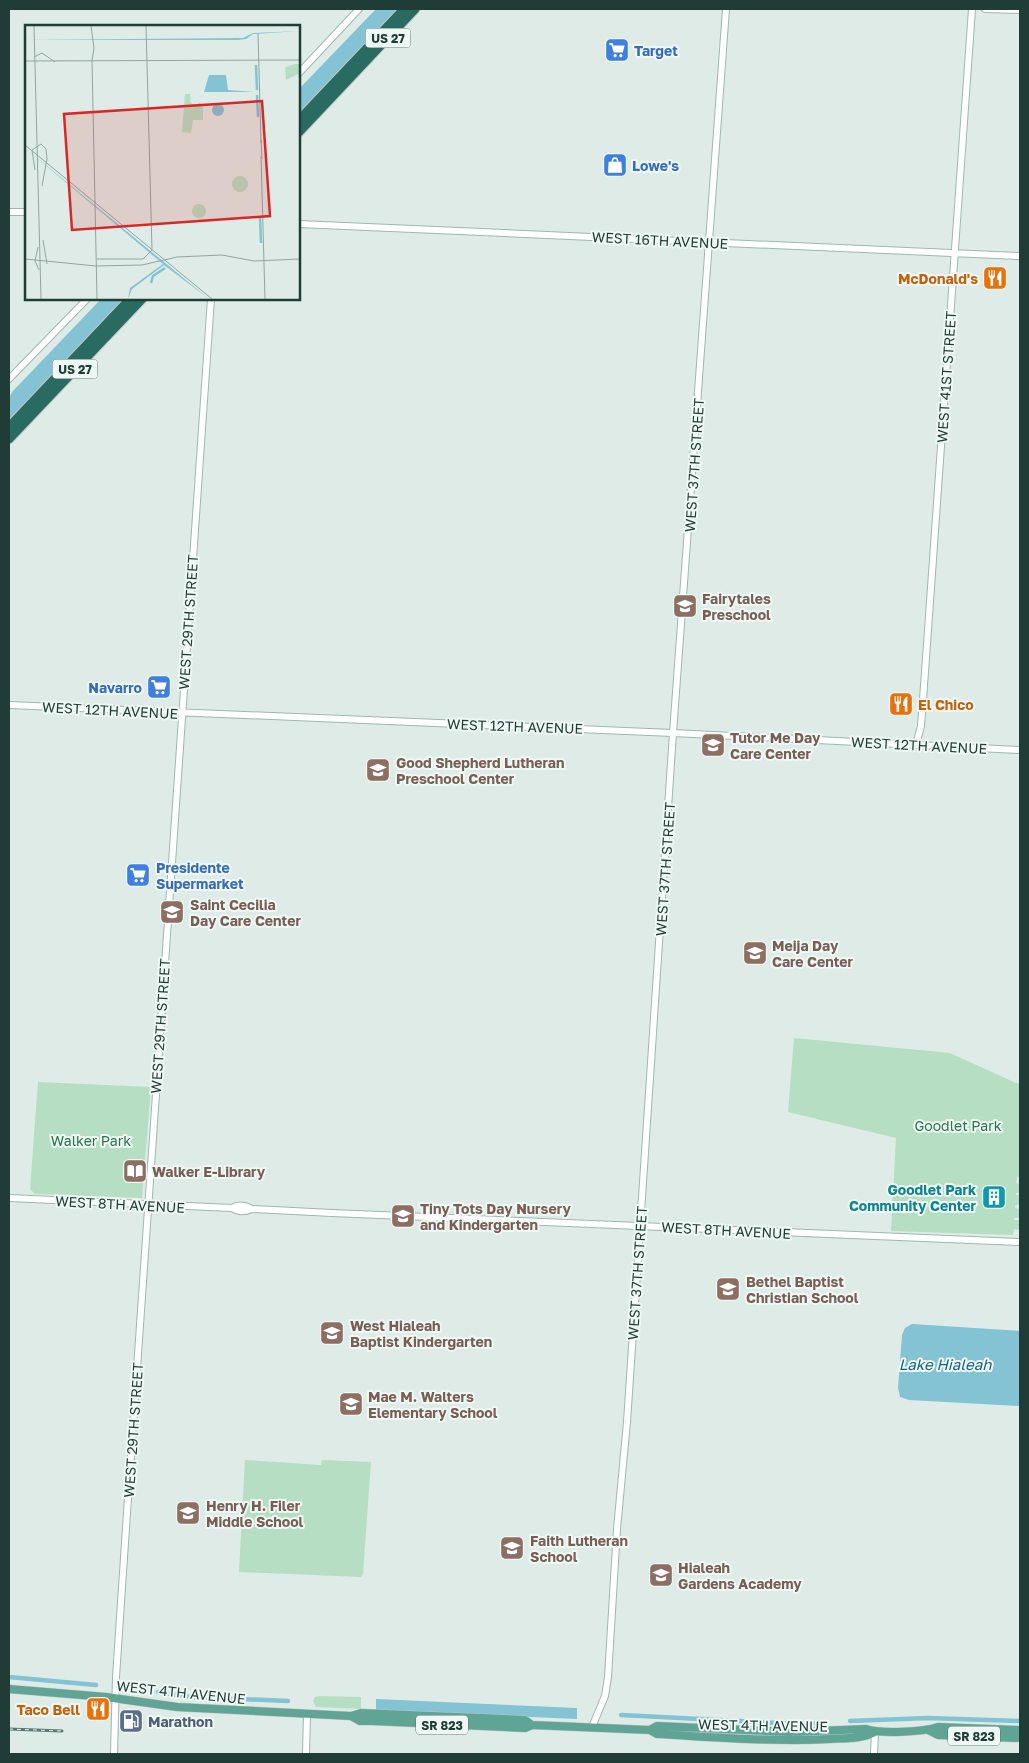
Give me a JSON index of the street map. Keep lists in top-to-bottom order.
{
  "streets": {
    "highway": ["US 27"],
    "main road": ["WEST 4TH AVENUE", "SR 823"],
    "street": [
      "WEST 16TH AVENUE",
      "WEST 41ST STREET",
      "WEST 37TH STREET",
      "WEST 29TH STREET",
      "WEST 12TH AVENUE",
      "WEST 8TH AVENUE"
    ]
  },
  "crossings": [
    ["WEST 16TH AVENUE", "WEST 41ST STREET"],
    ["WEST 16TH AVENUE", "WEST 37TH STREET"],
    ["WEST 41ST STREET", "WEST 12TH AVENUE"],
    ["WEST 37TH STREET", "WEST 12TH AVENUE"],
    ["WEST 37TH STREET", "WEST 8TH AVENUE"],
    ["WEST 37TH STREET", "WEST 4TH AVENUE"],
    ["WEST 29TH STREET", "WEST 12TH AVENUE"],
    ["WEST 29TH STREET", "WEST 8TH AVENUE"],
    ["WEST 29TH STREET", "WEST 4TH AVENUE"]
  ],
  "water": ["Lake Hialeah"],
  "parks": ["Goodlet Park", "Walker Park"],
  "places": {
    "supermarket": ["Target", "Navarro", "Presidente Supermarket"],
    "shop": ["Lowe's"],
    "restaurant": ["McDonald's", "El Chico", "Taco Bell"],
    "school or university": [
      "Fairytales Preschool",
      "Tutor Me Day Care Center",
      "Good Shepherd Lutheran Preschool Center",
      "Saint Cecilia Day Care Center",
      "Meija Day Care Center",
      "Tiny Tots Day Nursery and Kindergarten",
      "Bethel Baptist Christian School",
      "West Hialeah Baptist Kindergarten",
      "Mae M. Walters Elementary School",
      "Henry H. Filer Middle School",
      "Faith Lutheran School",
      "Hialeah Gardens Academy"
    ],
    "library": ["Walker E-Library"],
    "building": ["Goodlet Park Community Center"],
    "fuel station": ["Marathon"]
  }
}
